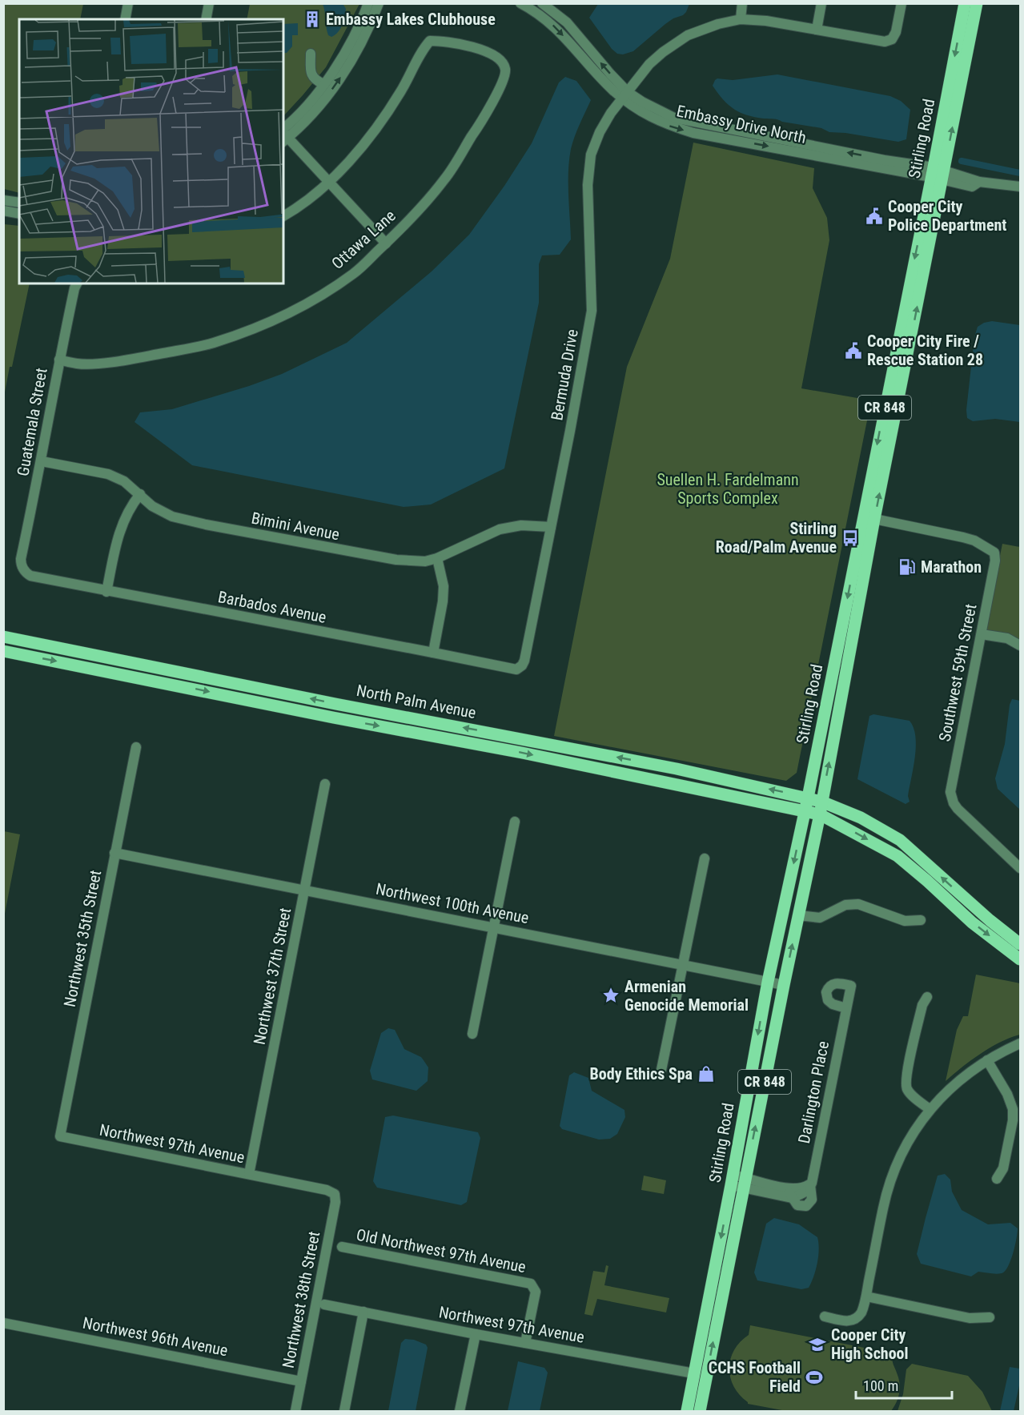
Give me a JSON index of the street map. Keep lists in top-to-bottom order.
{
  "streets": {
    "main road": ["Stirling Road", "CR 848", "North Palm Avenue"],
    "street": [
      "Embassy Drive North",
      "Ottawa Lane",
      "Bermuda Drive",
      "Guatemala Street",
      "Bimini Avenue",
      "Barbados Avenue",
      "Southwest 59th Street",
      "Northwest 100th Avenue",
      "Northwest 35th Street",
      "Northwest 37th Street",
      "Darlington Place",
      "Northwest 97th Avenue",
      "Old Northwest 97th Avenue",
      "Northwest 38th Street",
      "Northwest 96th Avenue"
    ]
  },
  "crossings": [
    ["Embassy Drive North", "Stirling Road"],
    ["Embassy Drive North", "Bermuda Drive"],
    ["Stirling Road", "Southwest 59th Street"],
    ["Stirling Road", "North Palm Avenue"],
    ["Stirling Road", "Northwest 100th Avenue"],
    ["Stirling Road", "Northwest 97th Avenue"],
    ["Ottawa Lane", "Guatemala Street"],
    ["Bermuda Drive", "Bimini Avenue"],
    ["Bermuda Drive", "Barbados Avenue"],
    ["Guatemala Street", "Bimini Avenue"],
    ["Guatemala Street", "Barbados Avenue"],
    ["Northwest 100th Avenue", "Northwest 35th Street"],
    ["Northwest 100th Avenue", "Northwest 37th Street"],
    ["Northwest 35th Street", "Northwest 97th Avenue"],
    ["Northwest 37th Street", "Northwest 97th Avenue"],
    ["Northwest 97th Avenue", "Old Northwest 97th Avenue"],
    ["Northwest 97th Avenue", "Northwest 38th Street"],
    ["Northwest 38th Street", "Northwest 96th Avenue"]
  ],
  "parks": ["Suellen H. Fardelmann Sports Complex"],
  "places": {
    "building": ["Embassy Lakes Clubhouse"],
    "public building": ["Cooper City Police Department", "Cooper City Fire / Rescue Station 28"],
    "bus stop": ["Stirling Road/Palm Avenue"],
    "fuel station": ["Marathon"],
    "place": ["Armenian Genocide Memorial"],
    "shop": ["Body Ethics Spa"],
    "school or university": ["Cooper City High School"],
    "sports": ["CCHS Football Field"]
  },
  "scale_bar": "100 m"
}
